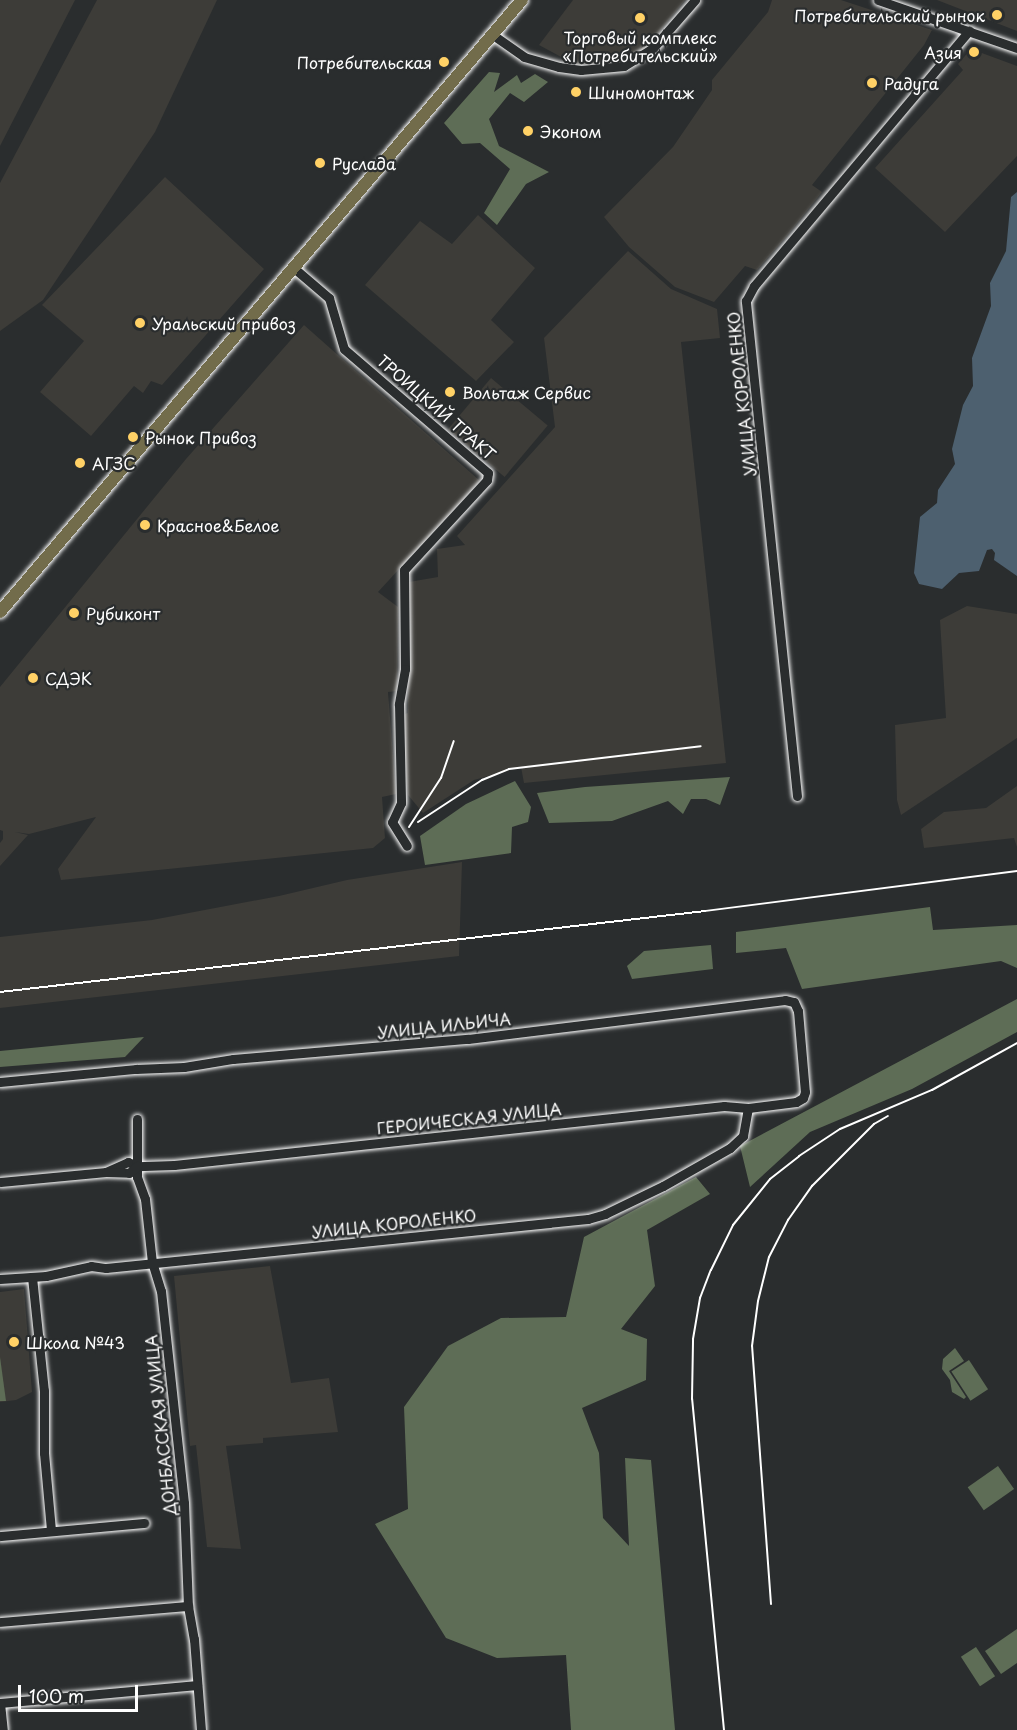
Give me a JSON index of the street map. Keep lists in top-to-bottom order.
{
  "streets": {
    "street": [
      "УЛИЦА КОРОЛЕНКО",
      "ТРОИЦКИЙ ТРАКТ",
      "УЛИЦА ИЛЬИЧА",
      "ГЕРОИЧЕСКАЯ УЛИЦА",
      "ДОНБАССКАЯ УЛИЦА"
    ]
  },
  "crossings": [
    ["УЛИЦА КОРОЛЕНКО", "ГЕРОИЧЕСКАЯ УЛИЦА"],
    ["УЛИЦА КОРОЛЕНКО", "ДОНБАССКАЯ УЛИЦА"],
    ["УЛИЦА ИЛЬИЧА", "ГЕРОИЧЕСКАЯ УЛИЦА"],
    ["ГЕРОИЧЕСКАЯ УЛИЦА", "ДОНБАССКАЯ УЛИЦА"]
  ],
  "places": [
    "Потребительский рынок",
    "Торговый комплекс «Потребительский»",
    "Азия",
    "Потребительская",
    "Радуга",
    "Шиномонтаж",
    "Эконом",
    "Руслада",
    "Уральский привоз",
    "Вольтаж Сервис",
    "Рынок Привоз",
    "АГЗС",
    "Красное&Белое",
    "Рубиконт",
    "СДЭК",
    "Школа №43"
  ],
  "scale_bar": "100 m"
}
